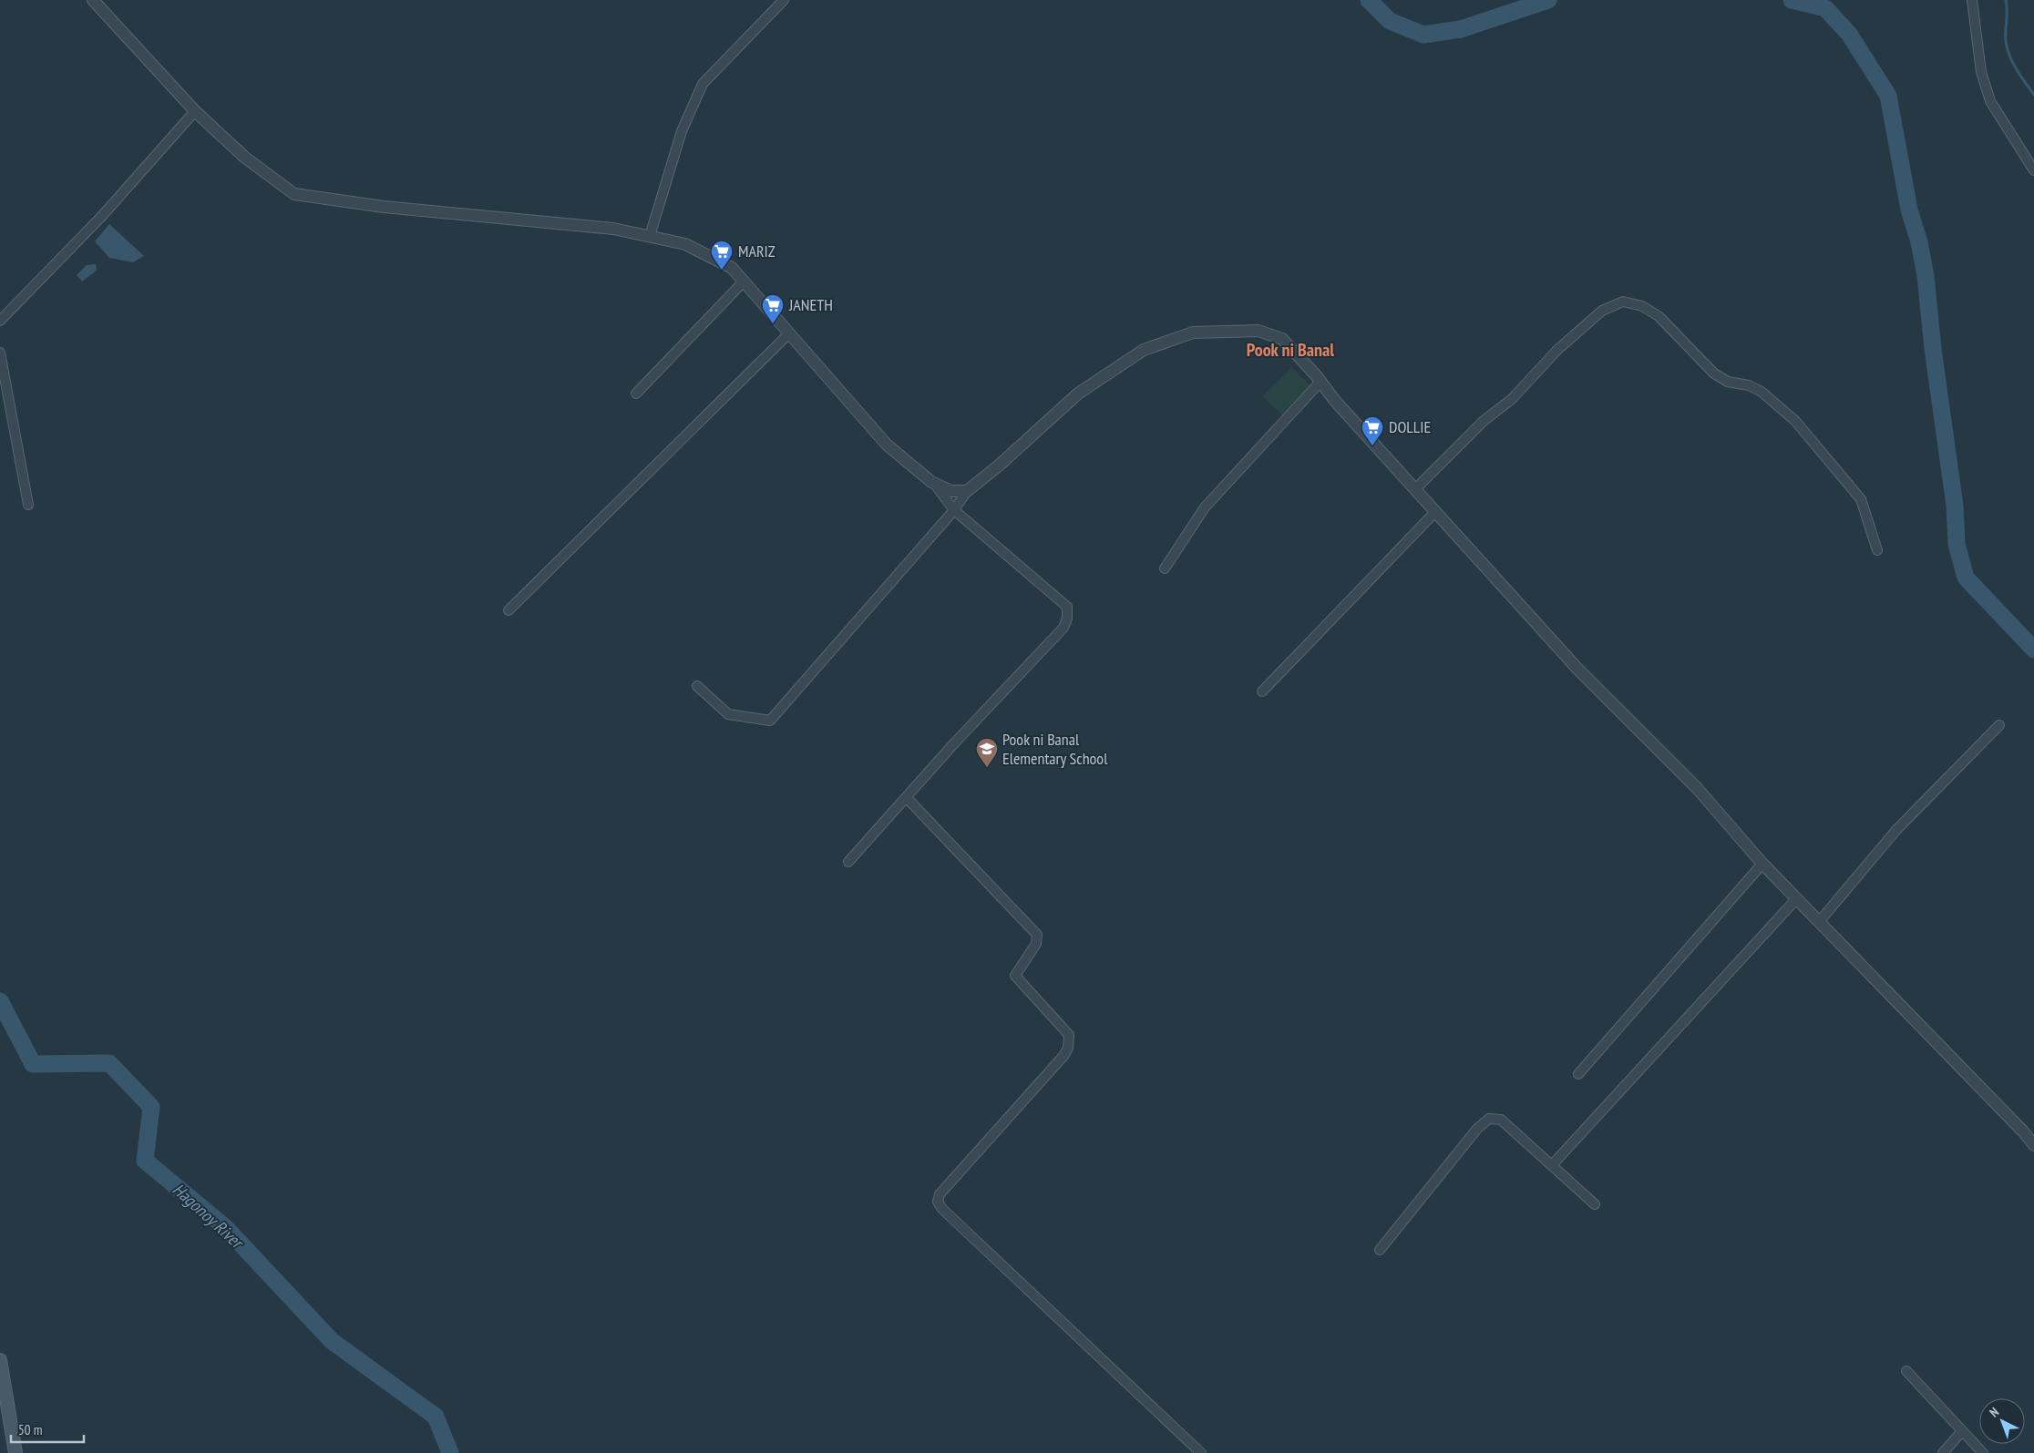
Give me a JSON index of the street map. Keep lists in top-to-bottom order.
{
  "districts": ["Pook ni Banal"],
  "water": ["Hagonoy River"],
  "places": {
    "supermarket": ["MARIZ", "JANETH", "DOLLIE"],
    "school or university": ["Pook ni Banal Elementary School"]
  },
  "scale_bar": "50 m",
  "north": "top left"
}
